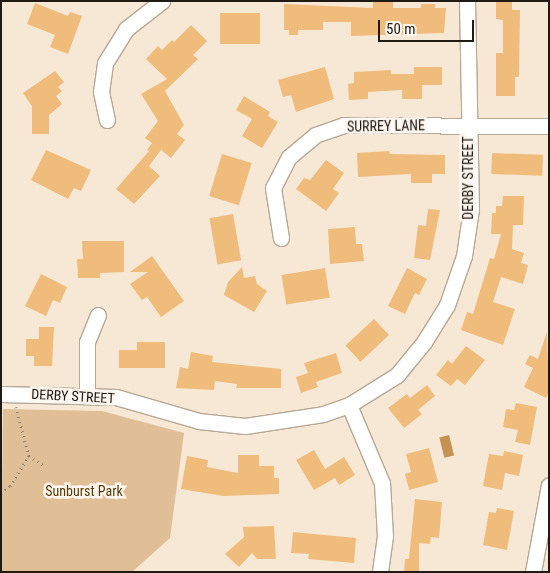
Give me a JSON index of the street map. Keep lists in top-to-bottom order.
{
  "streets": {
    "street": ["SURREY LANE", "DERBY STREET"]
  },
  "crossings": [
    ["SURREY LANE", "DERBY STREET"]
  ],
  "parks": ["Sunburst Park"],
  "scale_bar": "50 m"
}
